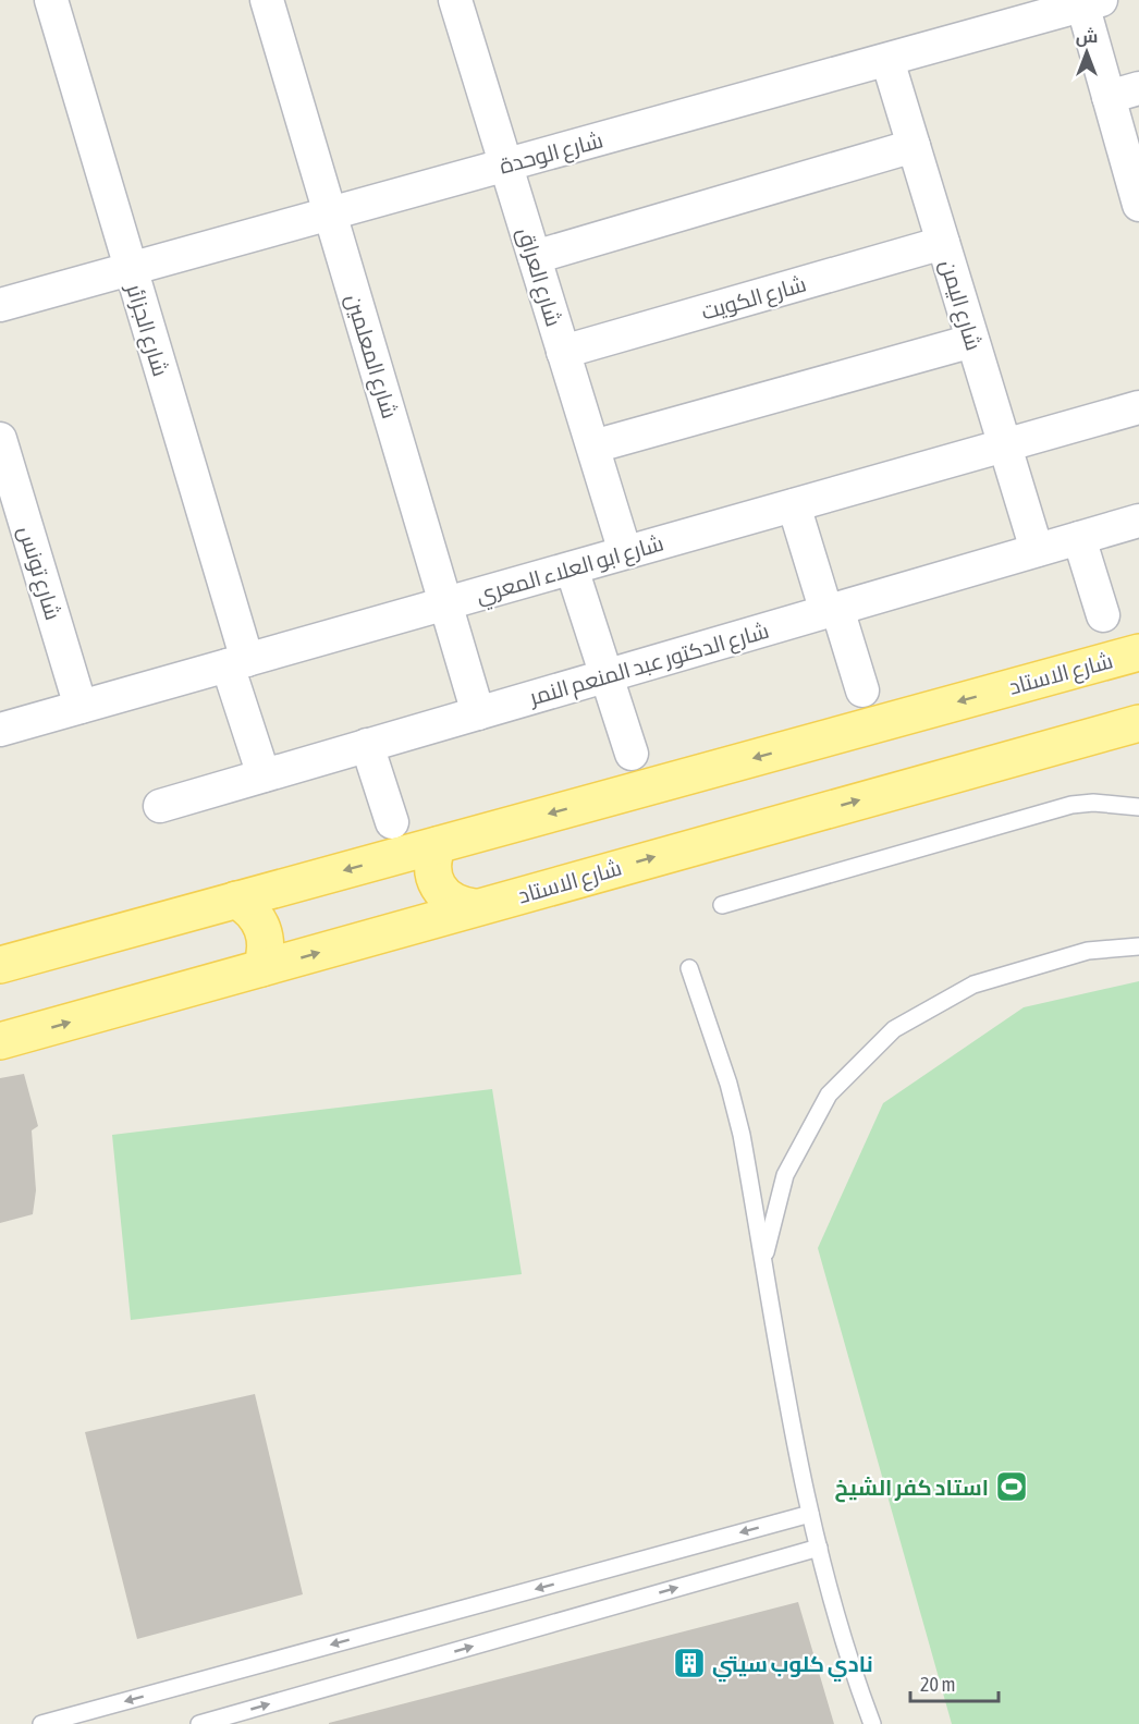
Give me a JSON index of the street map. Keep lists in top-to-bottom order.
{
  "streets": {
    "main road": ["شارع الاستاد"],
    "street": [
      "شارع الوحدة",
      "شارع العراق",
      "شارع الكويت",
      "شارع اليمن",
      "شارع الجزائر",
      "شارع المعلمين",
      "شارع ابو العلاء المعري",
      "شارع تونس",
      "شارع الدكتور عبد المنعم النمر"
    ]
  },
  "crossings": [
    ["شارع الوحدة", "شارع العراق"],
    ["شارع الوحدة", "شارع اليمن"],
    ["شارع الوحدة", "شارع الجزائر"],
    ["شارع الوحدة", "شارع المعلمين"],
    ["شارع العراق", "شارع الكويت"],
    ["شارع العراق", "شارع ابو العلاء المعري"],
    ["شارع الكويت", "شارع اليمن"],
    ["شارع اليمن", "شارع ابو العلاء المعري"],
    ["شارع اليمن", "شارع الدكتور عبد المنعم النمر"],
    ["شارع الجزائر", "شارع ابو العلاء المعري"],
    ["شارع الجزائر", "شارع الدكتور عبد المنعم النمر"],
    ["شارع المعلمين", "شارع ابو العلاء المعري"],
    ["شارع المعلمين", "شارع الدكتور عبد المنعم النمر"],
    ["شارع ابو العلاء المعري", "شارع تونس"]
  ],
  "places": {
    "sports": ["استاد كفر الشيخ"],
    "building": ["نادي كلوب سيتي"]
  },
  "scale_bar": "20 m",
  "north": "top"
}
